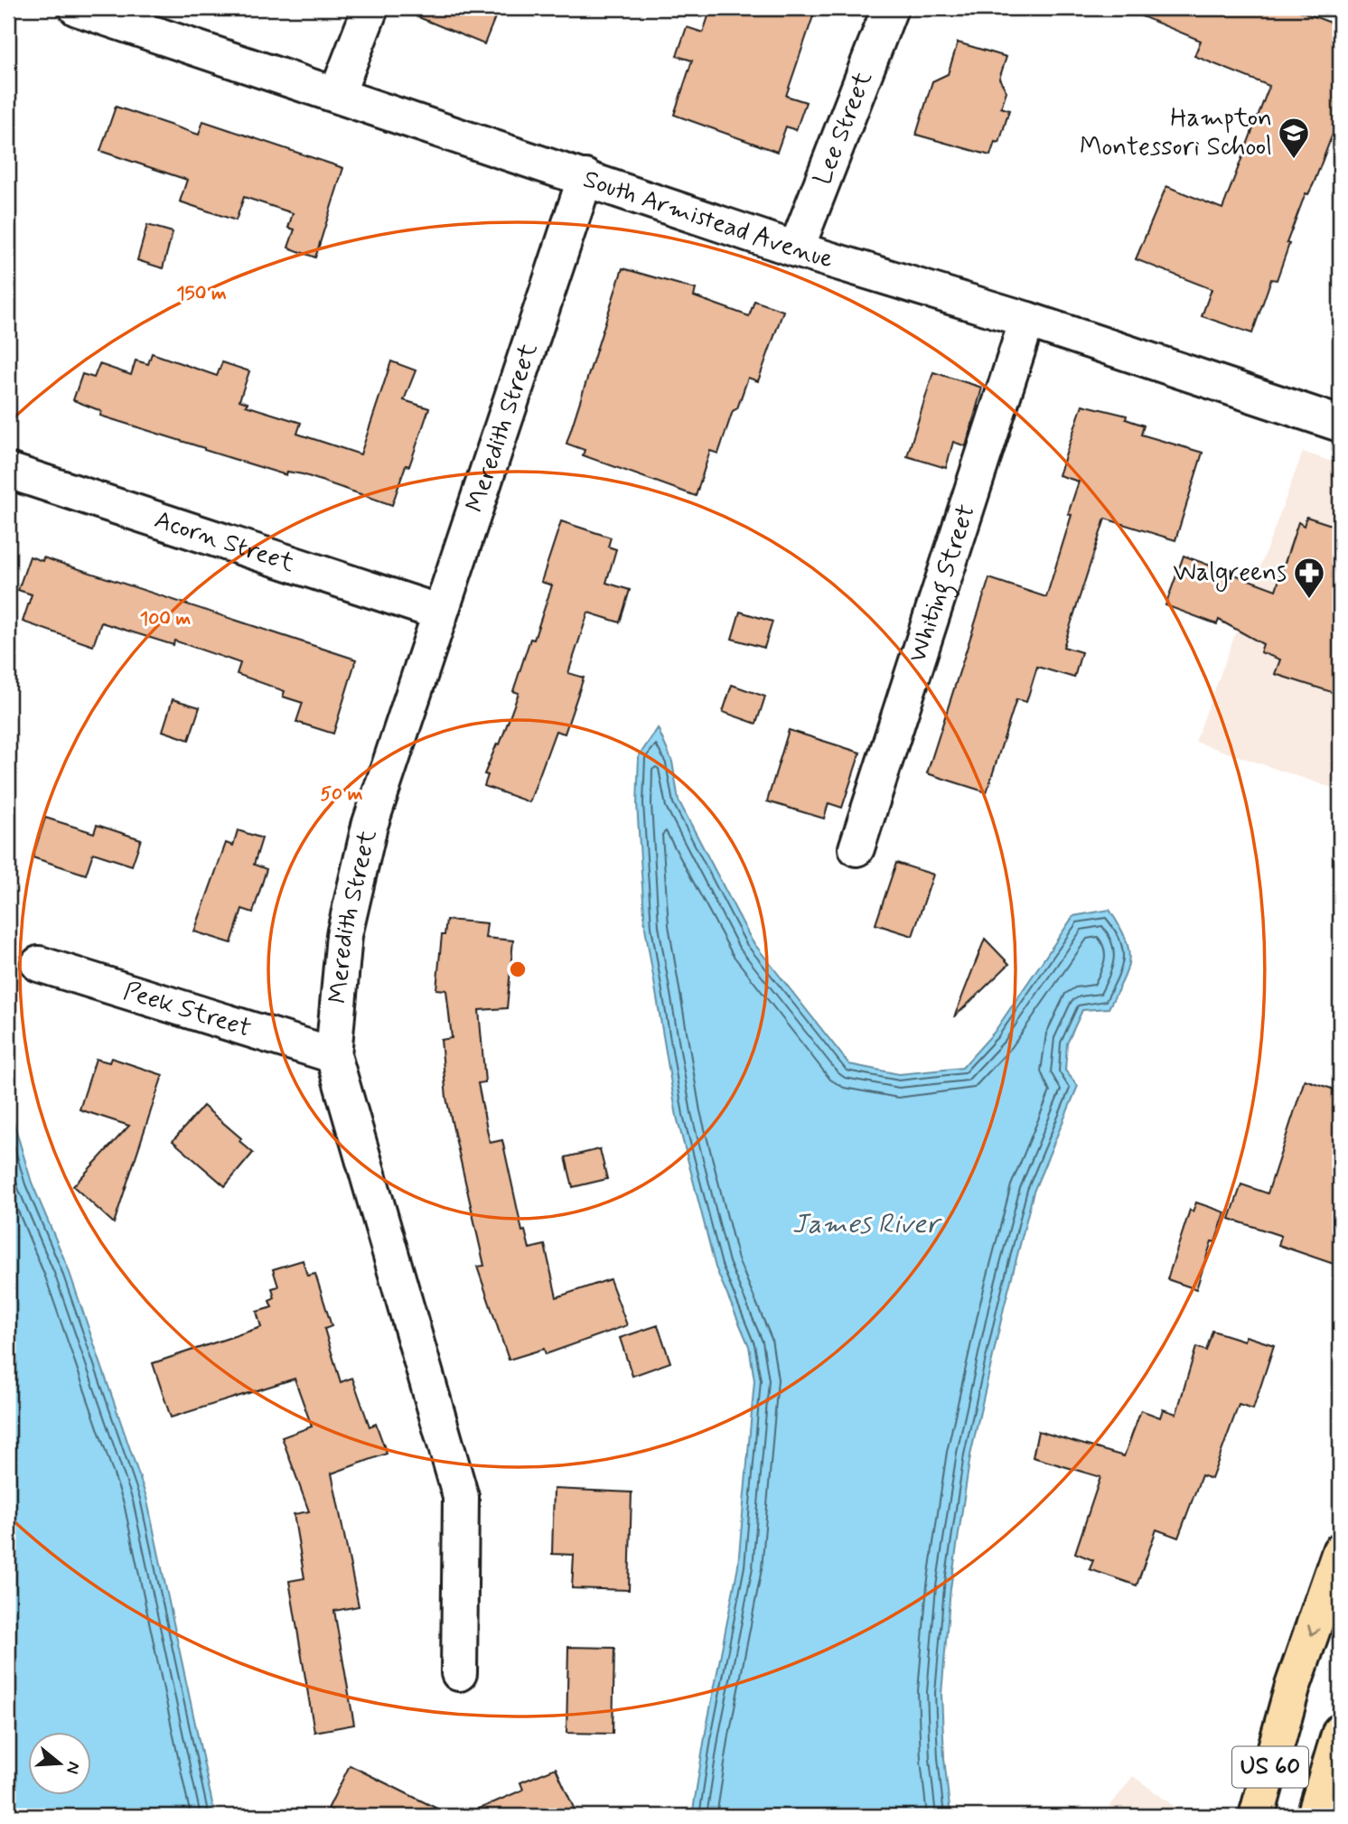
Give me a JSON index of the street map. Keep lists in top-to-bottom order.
{
  "streets": {
    "main road": ["US 60"],
    "street": [
      "Lee Street",
      "South Armistead Avenue",
      "Meredith Street",
      "Acorn Street",
      "Whiting Street",
      "Peek Street"
    ]
  },
  "crossings": [
    ["Lee Street", "South Armistead Avenue"],
    ["South Armistead Avenue", "Meredith Street"],
    ["South Armistead Avenue", "Whiting Street"],
    ["Meredith Street", "Acorn Street"],
    ["Meredith Street", "Peek Street"]
  ],
  "water": ["James River"],
  "places": {
    "school or university": ["Hampton Montessori School"],
    "pharmacy": ["Walgreens"]
  },
  "north": "right",
  "rings": ["150 m", "100 m", "50 m"]
}
